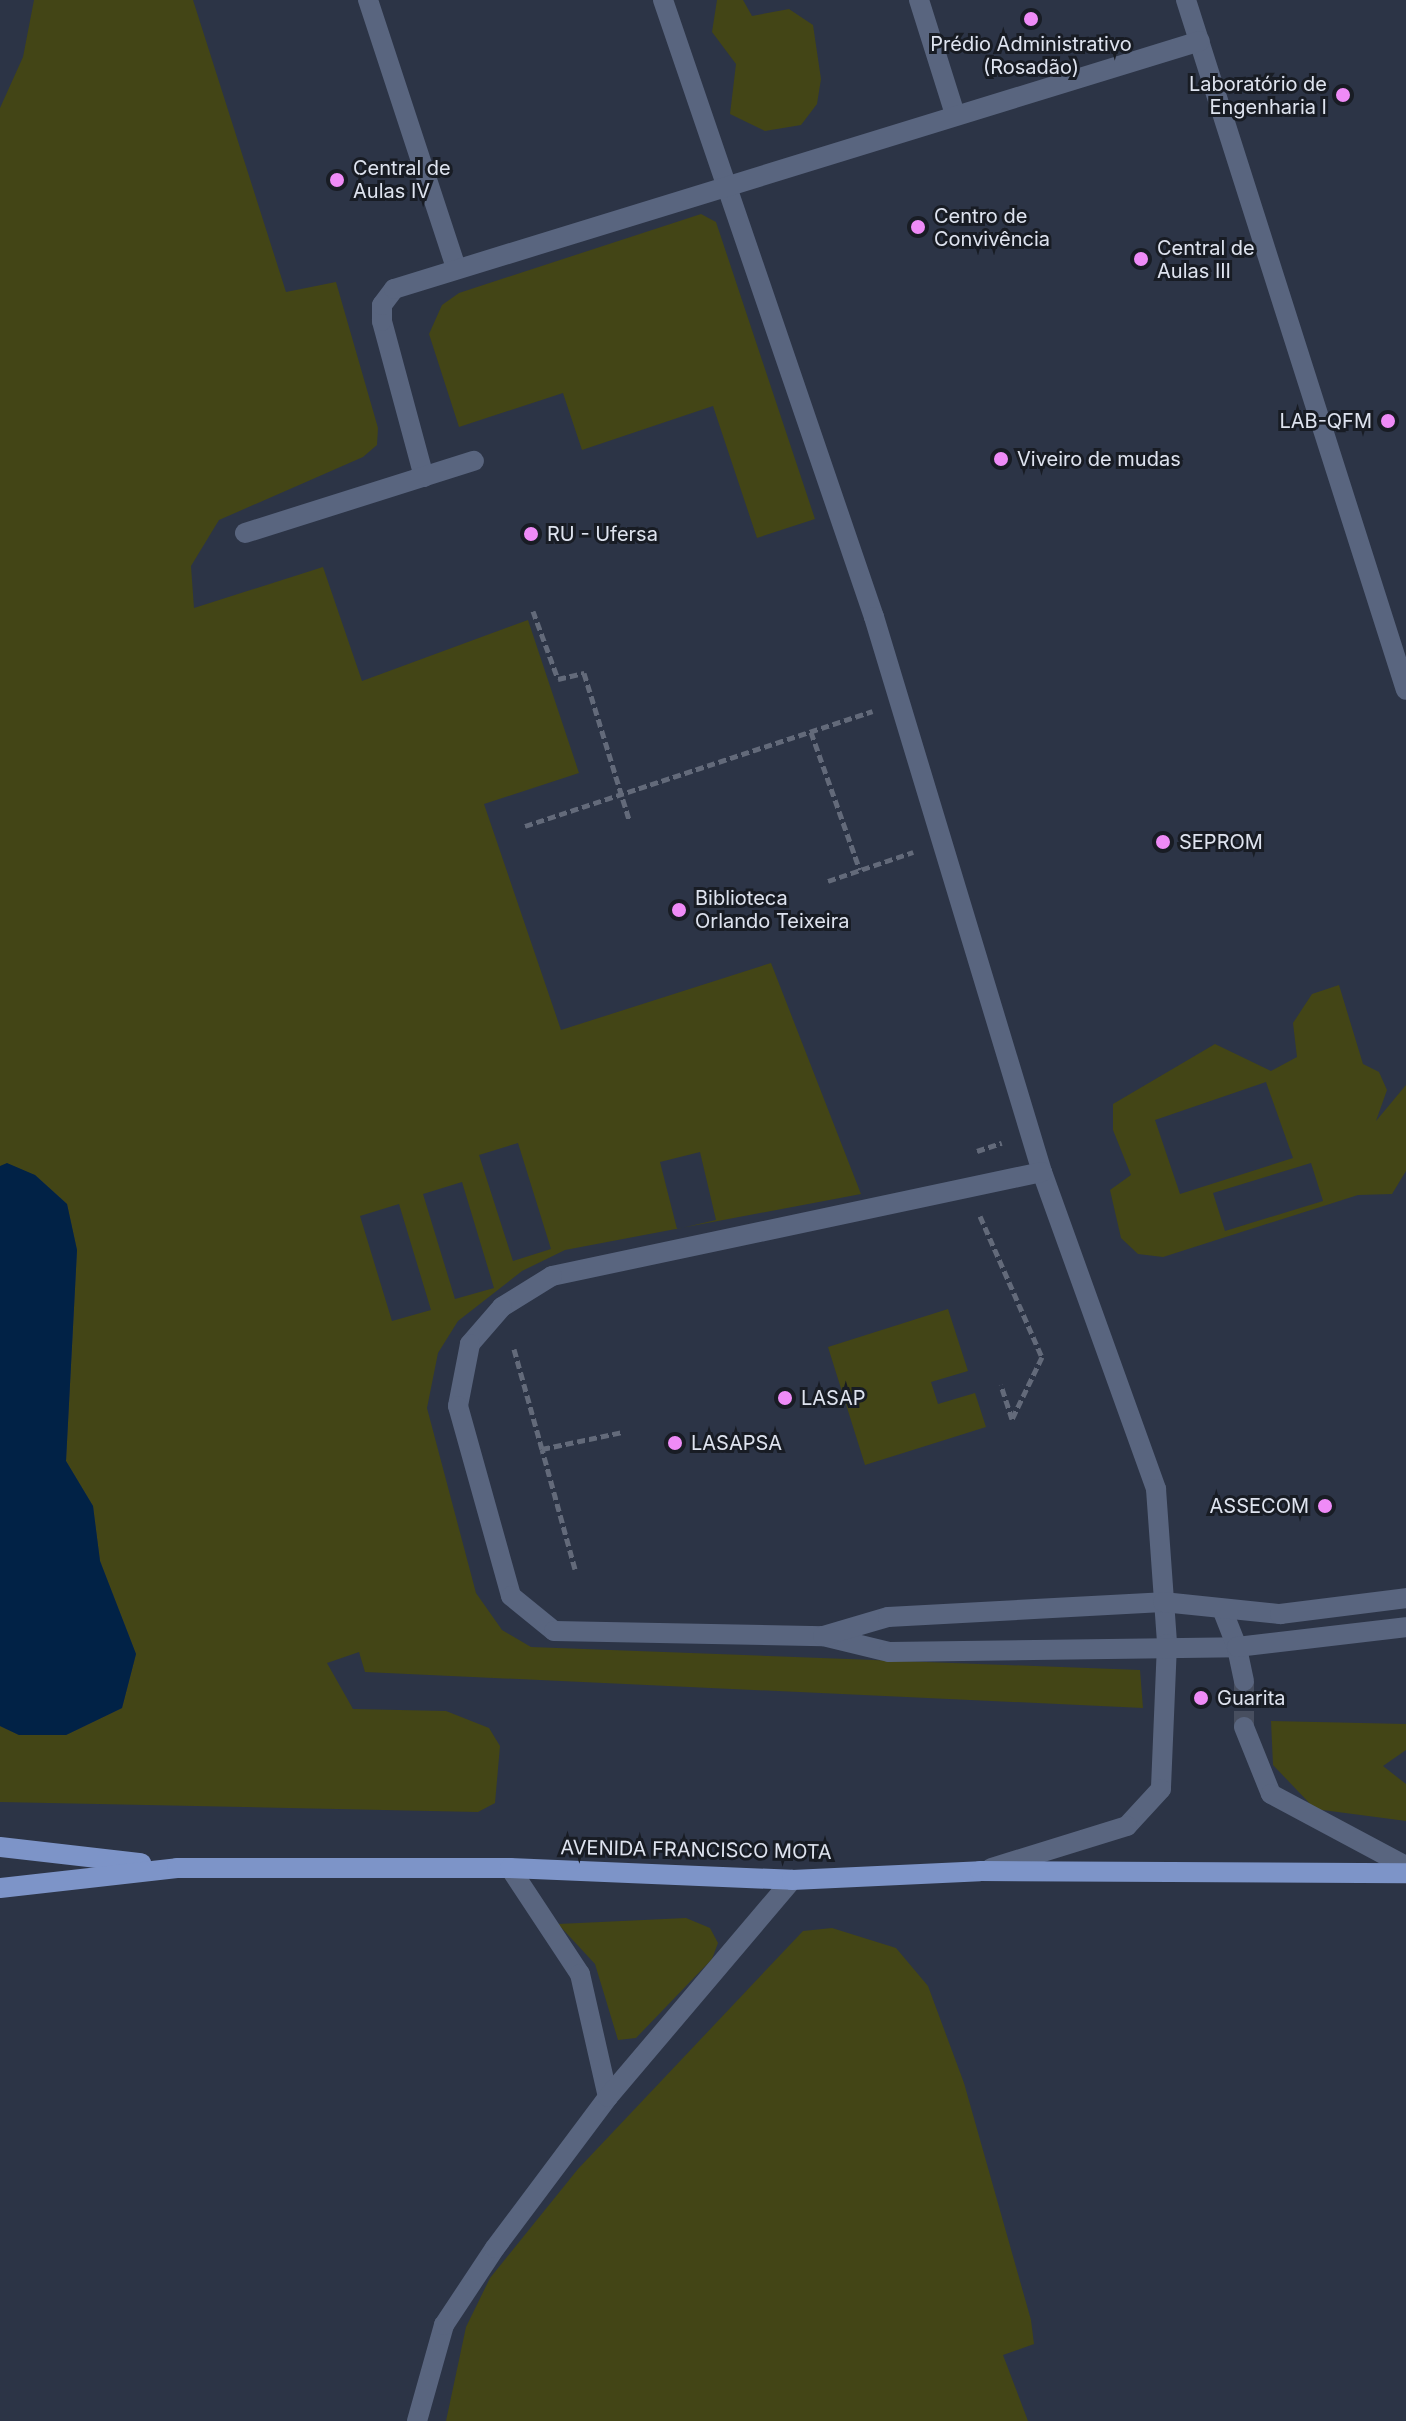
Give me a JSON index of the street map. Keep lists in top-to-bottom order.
{
  "streets": {
    "main road": ["AVENIDA FRANCISCO MOTA"]
  },
  "places": [
    "Prédio Administrativo (Rosadão)",
    "Laboratório de Engenharia I",
    "Central de Aulas IV",
    "Centro de Convivência",
    "Central de Aulas III",
    "LAB-QFM",
    "Viveiro de mudas",
    "RU - Ufersa",
    "SEPROM",
    "Biblioteca Orlando Teixeira",
    "LASAP",
    "LASAPSA",
    "ASSECOM",
    "Guarita"
  ]
}
